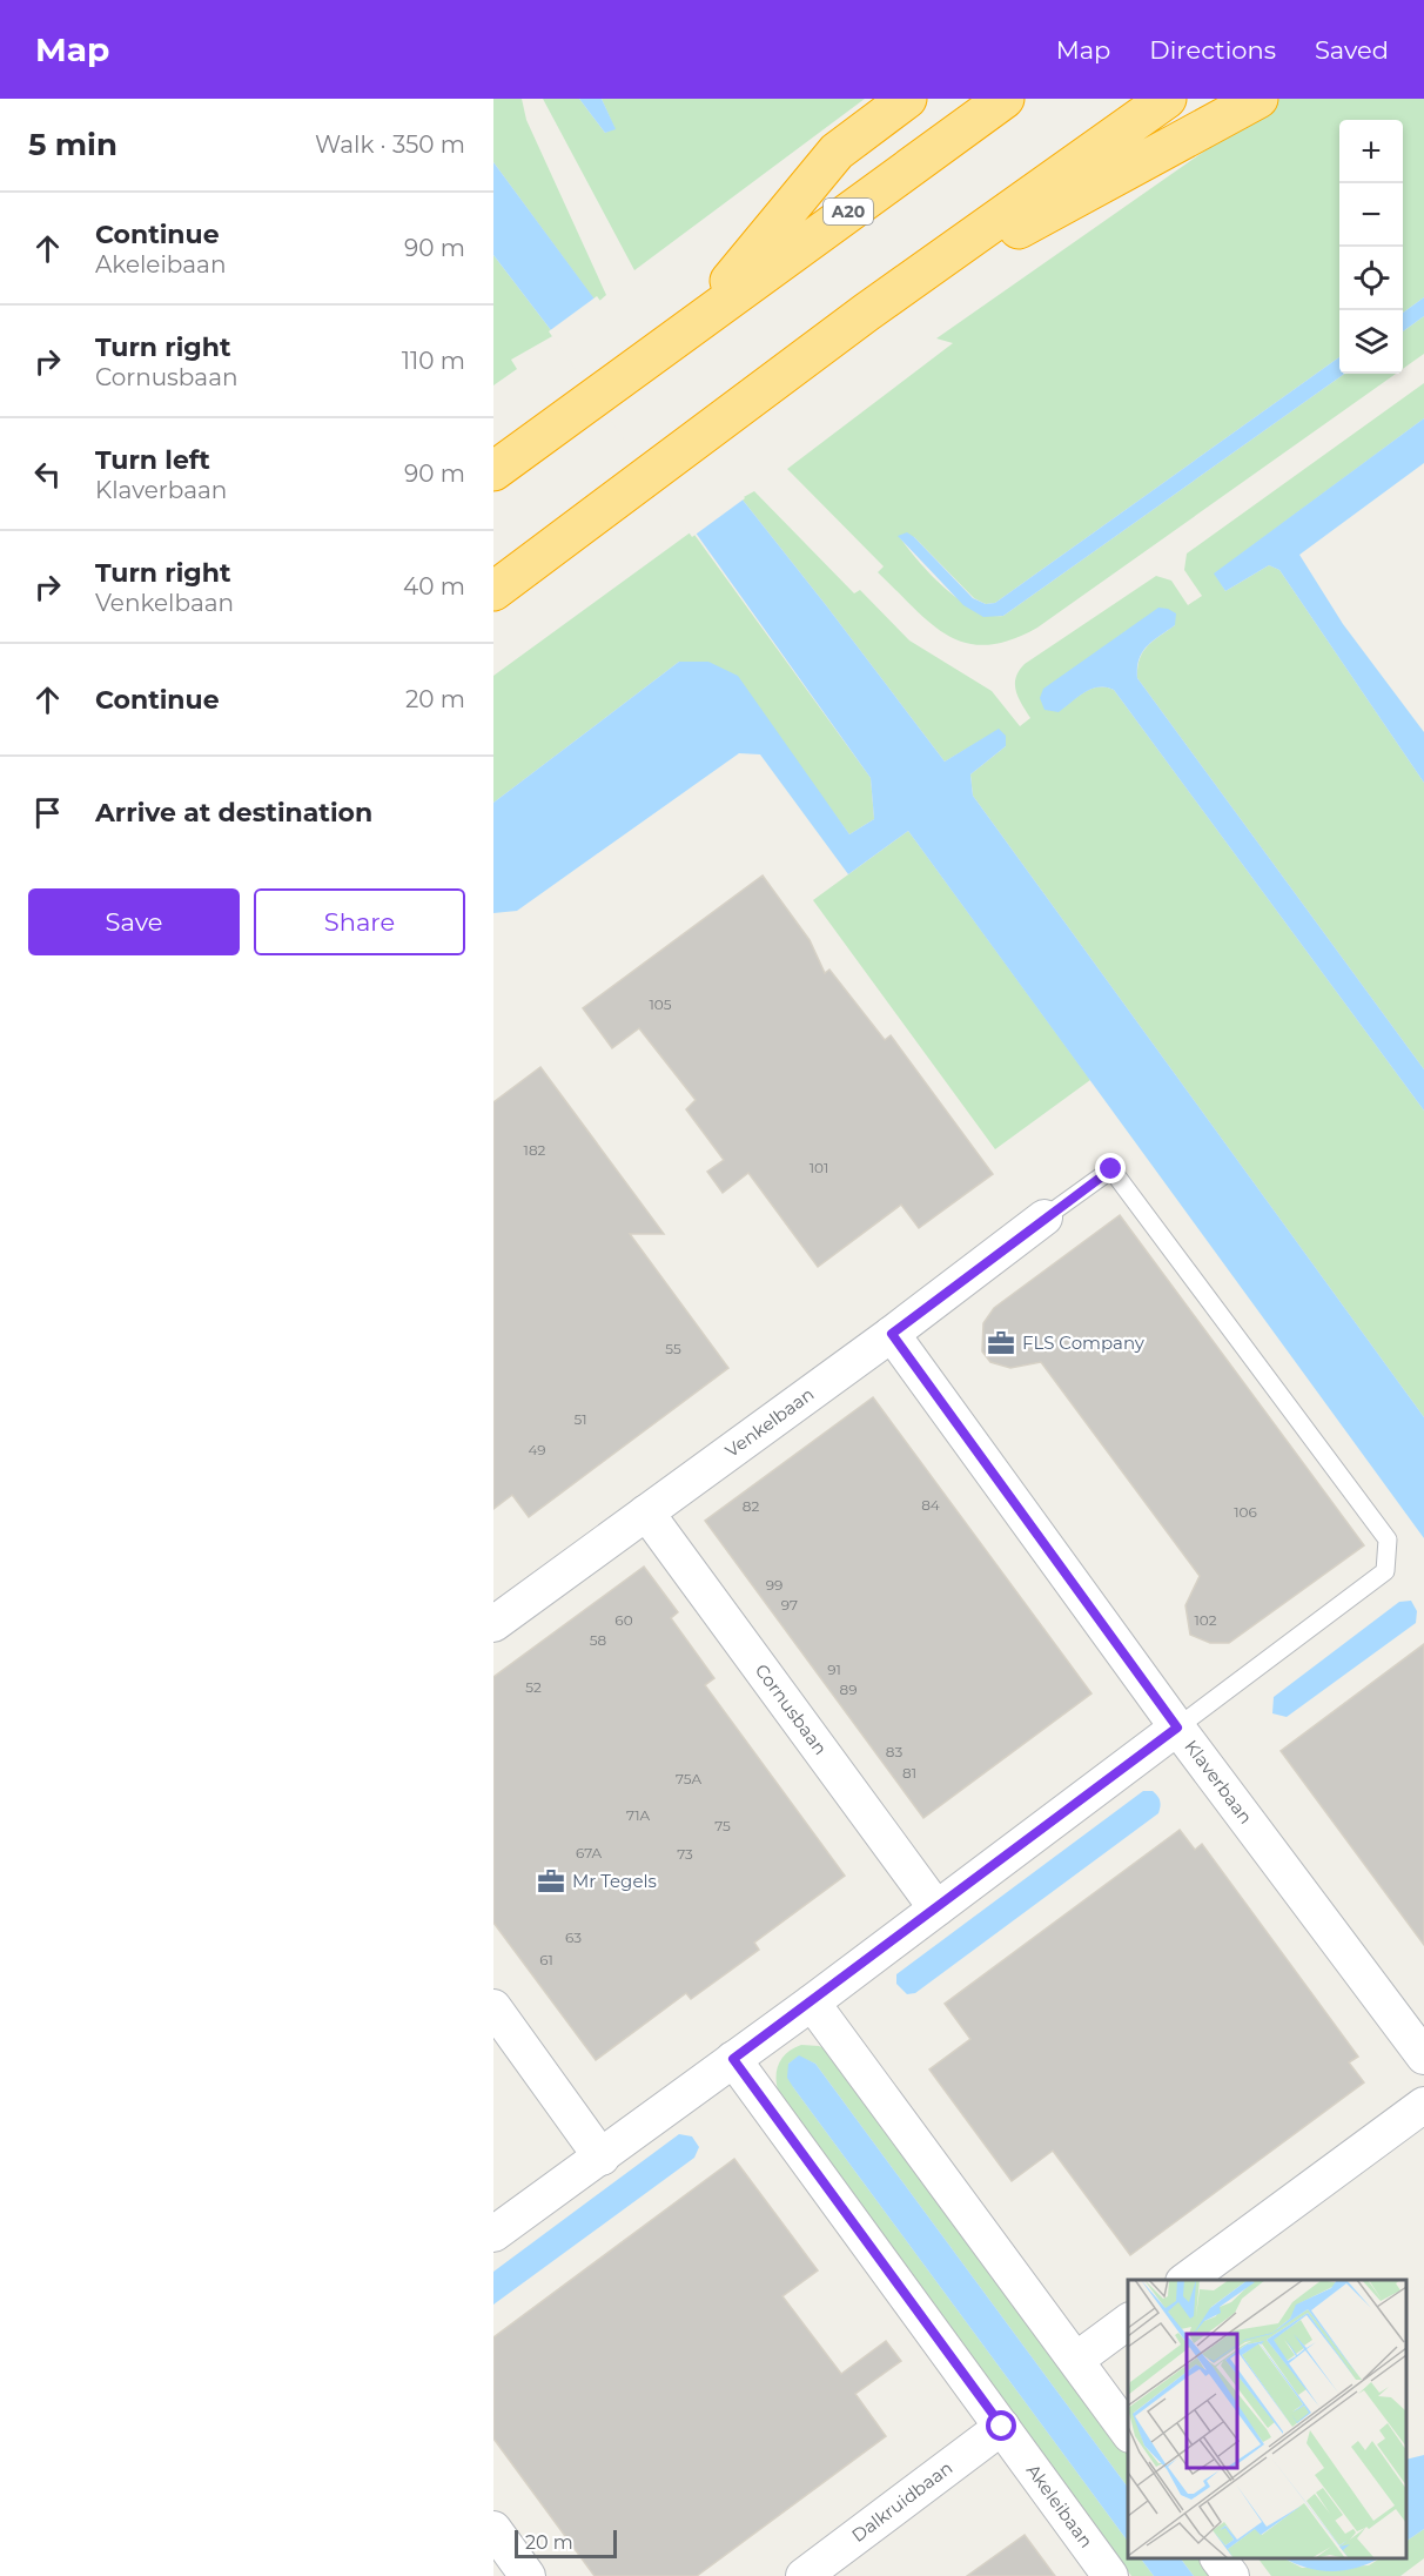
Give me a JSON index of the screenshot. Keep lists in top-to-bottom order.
{
  "streets": {
    "highway": ["A20"],
    "street": [
      "Venkelbaan",
      "Cornusbaan",
      "Klaverbaan",
      "Dalkruidbaan",
      "Akeleibaan"
    ]
  },
  "crossings": [
    ["Venkelbaan", "Cornusbaan"],
    ["Venkelbaan", "Klaverbaan"],
    ["Dalkruidbaan", "Akeleibaan"]
  ],
  "places": {
    "office": ["FLS Company", "Mr Tegels"]
  },
  "house_numbers": [
    "105",
    "182",
    "101",
    "55",
    "51",
    "49",
    "84",
    "82",
    "106",
    "99",
    "97",
    "60",
    "102",
    "58",
    "91",
    "52",
    "89",
    "83",
    "81",
    "75A",
    "71A",
    "75",
    "67A",
    "73",
    "63",
    "61"
  ],
  "scale_bar": "20 m",
  "page": {
    "header": "Map",
    "nav": ["Map", "Directions", "Saved"],
    "heading": ["5 min", "Walk · 350 m"],
    "map_buttons": ["+", "−"],
    "list": [
      ["Continue", "Akeleibaan", "90 m"],
      ["Turn right", "Cornusbaan", "110 m"],
      ["Turn left", "Klaverbaan", "90 m"],
      ["Turn right", "Venkelbaan", "40 m"],
      ["Continue", "20 m"],
      "Arrive at destination"
    ],
    "buttons": ["Save", "Share"],
    "scale": "20 m"
  }
}
